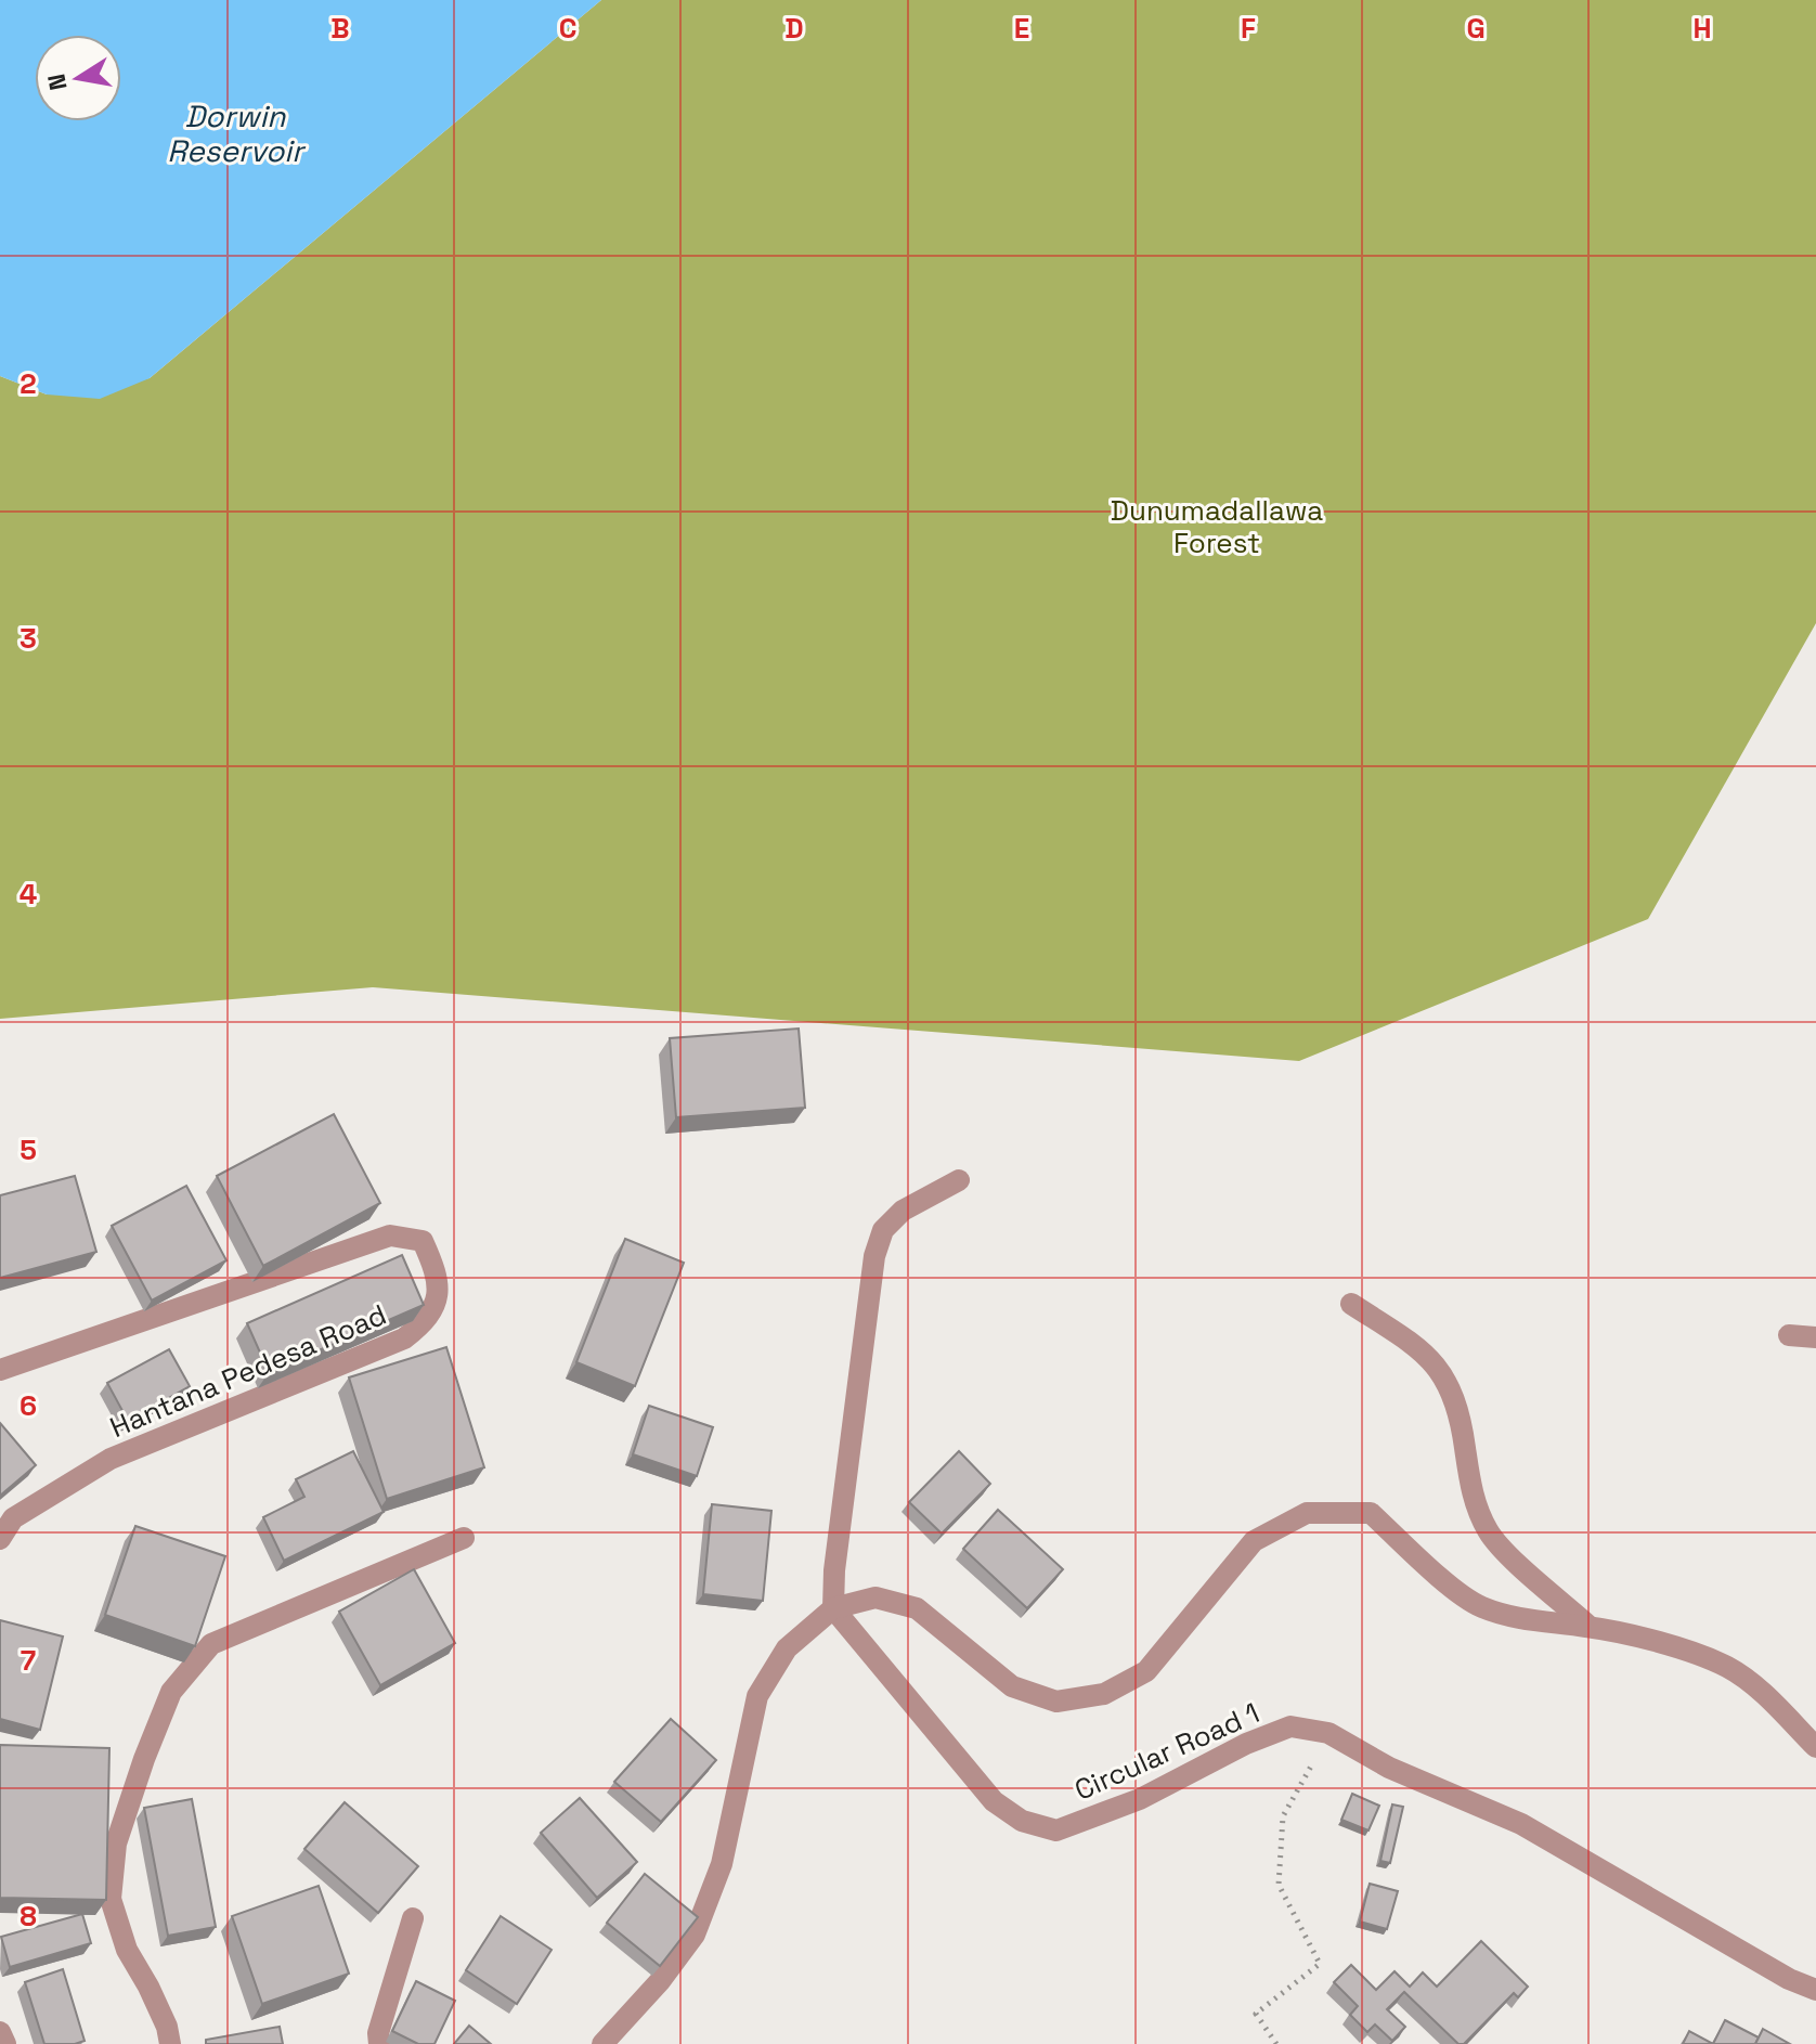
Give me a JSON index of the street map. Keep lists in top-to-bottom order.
{
  "streets": {
    "street": ["Hantana Pedesa Road", "Circular Road 1"]
  },
  "water": ["Dorwin Reservoir"],
  "parks": ["Dunumadallawa Forest"],
  "north": "left",
  "grid": {
    "columns": [
      "B",
      "C",
      "D",
      "E",
      "F",
      "G",
      "H"
    ],
    "rows": [
      "2",
      "3",
      "4",
      "5",
      "6",
      "7",
      "8"
    ]
  }
}
